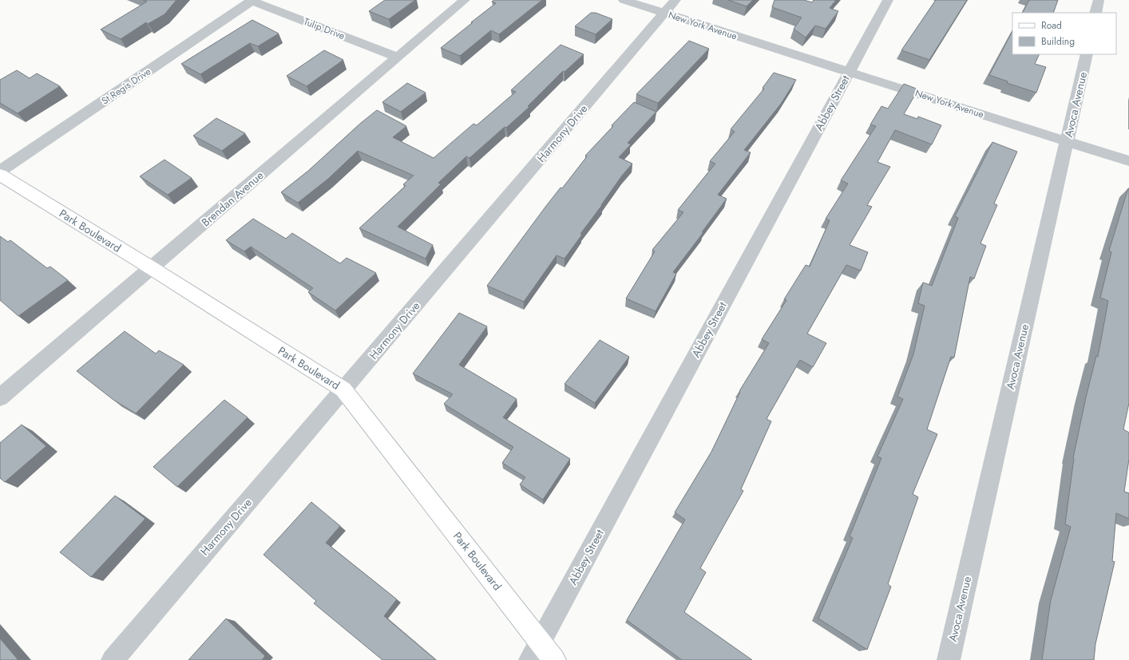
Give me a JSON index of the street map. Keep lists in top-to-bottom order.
{
  "streets": {
    "main road": ["Park Boulevard"],
    "street": [
      "New York Avenue",
      "Tulip Drive",
      "St Regis Drive",
      "Abbey Street",
      "Avoca Avenue",
      "Harmony Drive",
      "Brendan Avenue"
    ]
  },
  "crossings": [
    ["New York Avenue", "Abbey Street"],
    ["New York Avenue", "Avoca Avenue"],
    ["New York Avenue", "Harmony Drive"],
    ["Tulip Drive", "St Regis Drive"],
    ["Tulip Drive", "Brendan Avenue"],
    ["Abbey Street", "Park Boulevard"],
    ["Harmony Drive", "Park Boulevard"],
    ["Brendan Avenue", "Park Boulevard"]
  ],
  "legend": ["Road", "Building"]
}
